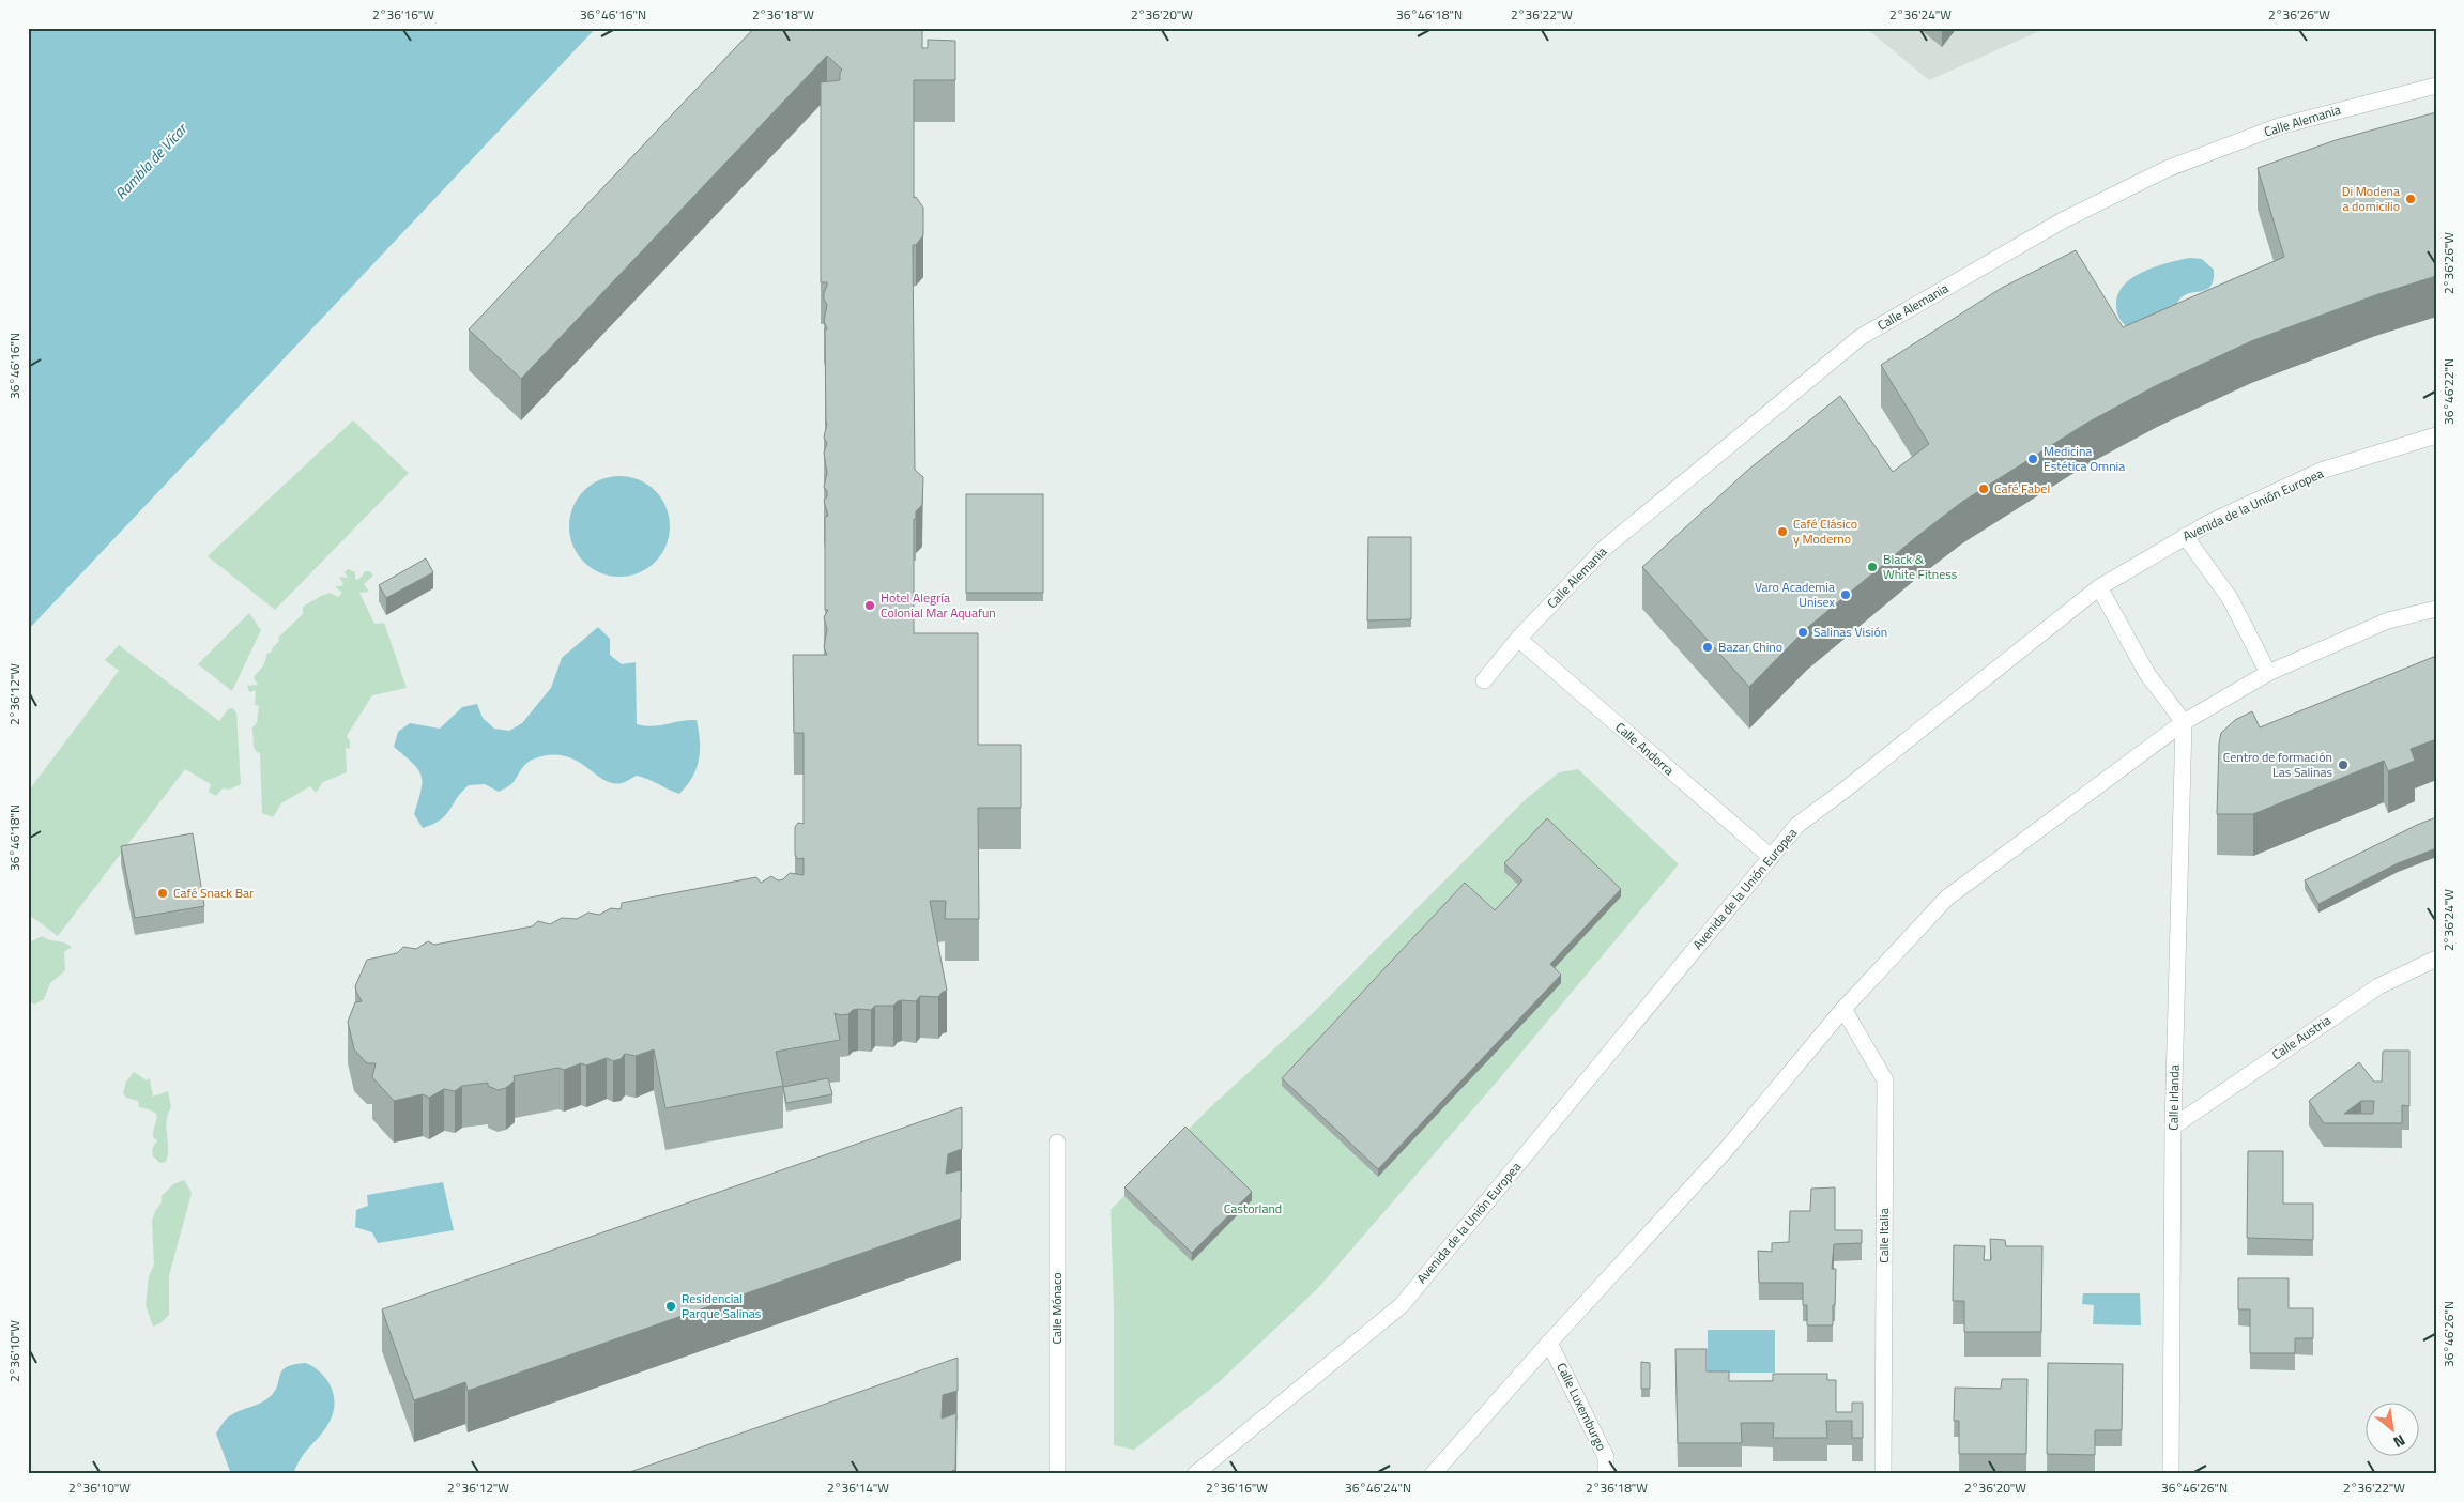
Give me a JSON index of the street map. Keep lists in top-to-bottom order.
{
  "streets": {
    "street": [
      "Calle Alemania",
      "Avenida de la Unión Europea",
      "Calle Andorra",
      "Calle Austria",
      "Calle Irlanda",
      "Calle Italia",
      "Calle Mónaco",
      "Calle Luxemburgo"
    ]
  },
  "crossings": [
    ["Calle Alemania", "Calle Andorra"],
    ["Avenida de la Unión Europea", "Calle Andorra"],
    ["Calle Austria", "Calle Irlanda"]
  ],
  "water": ["Rambla de Vícar"],
  "parks": ["Castorland"],
  "places": [
    "Di Modena a domicilio",
    "Medicina Estética Omnia",
    "Café Fabel",
    "Café Clásico y Moderno",
    "Black & White Fitness",
    "Varo Academia Unisex",
    "Hotel Alegría Colonial Mar Aquafun",
    "Salinas Visión",
    "Bazar Chino",
    "Centro de formación Las Salinas",
    "Café Snack Bar",
    "Residencial Parque Salinas"
  ],
  "north": "bottom right",
  "coordinates": [
    "2°36'16\"W",
    "36°46'16\"N",
    "2°36'18\"W",
    "2°36'20\"W",
    "36°46'18\"N",
    "2°36'22\"W",
    "2°36'24\"W",
    "2°36'26\"W",
    "36°46'22\"N",
    "2°36'12\"W",
    "36°46'26\"N",
    "2°36'10\"W",
    "2°36'14\"W",
    "36°46'24\"N"
  ]
}
